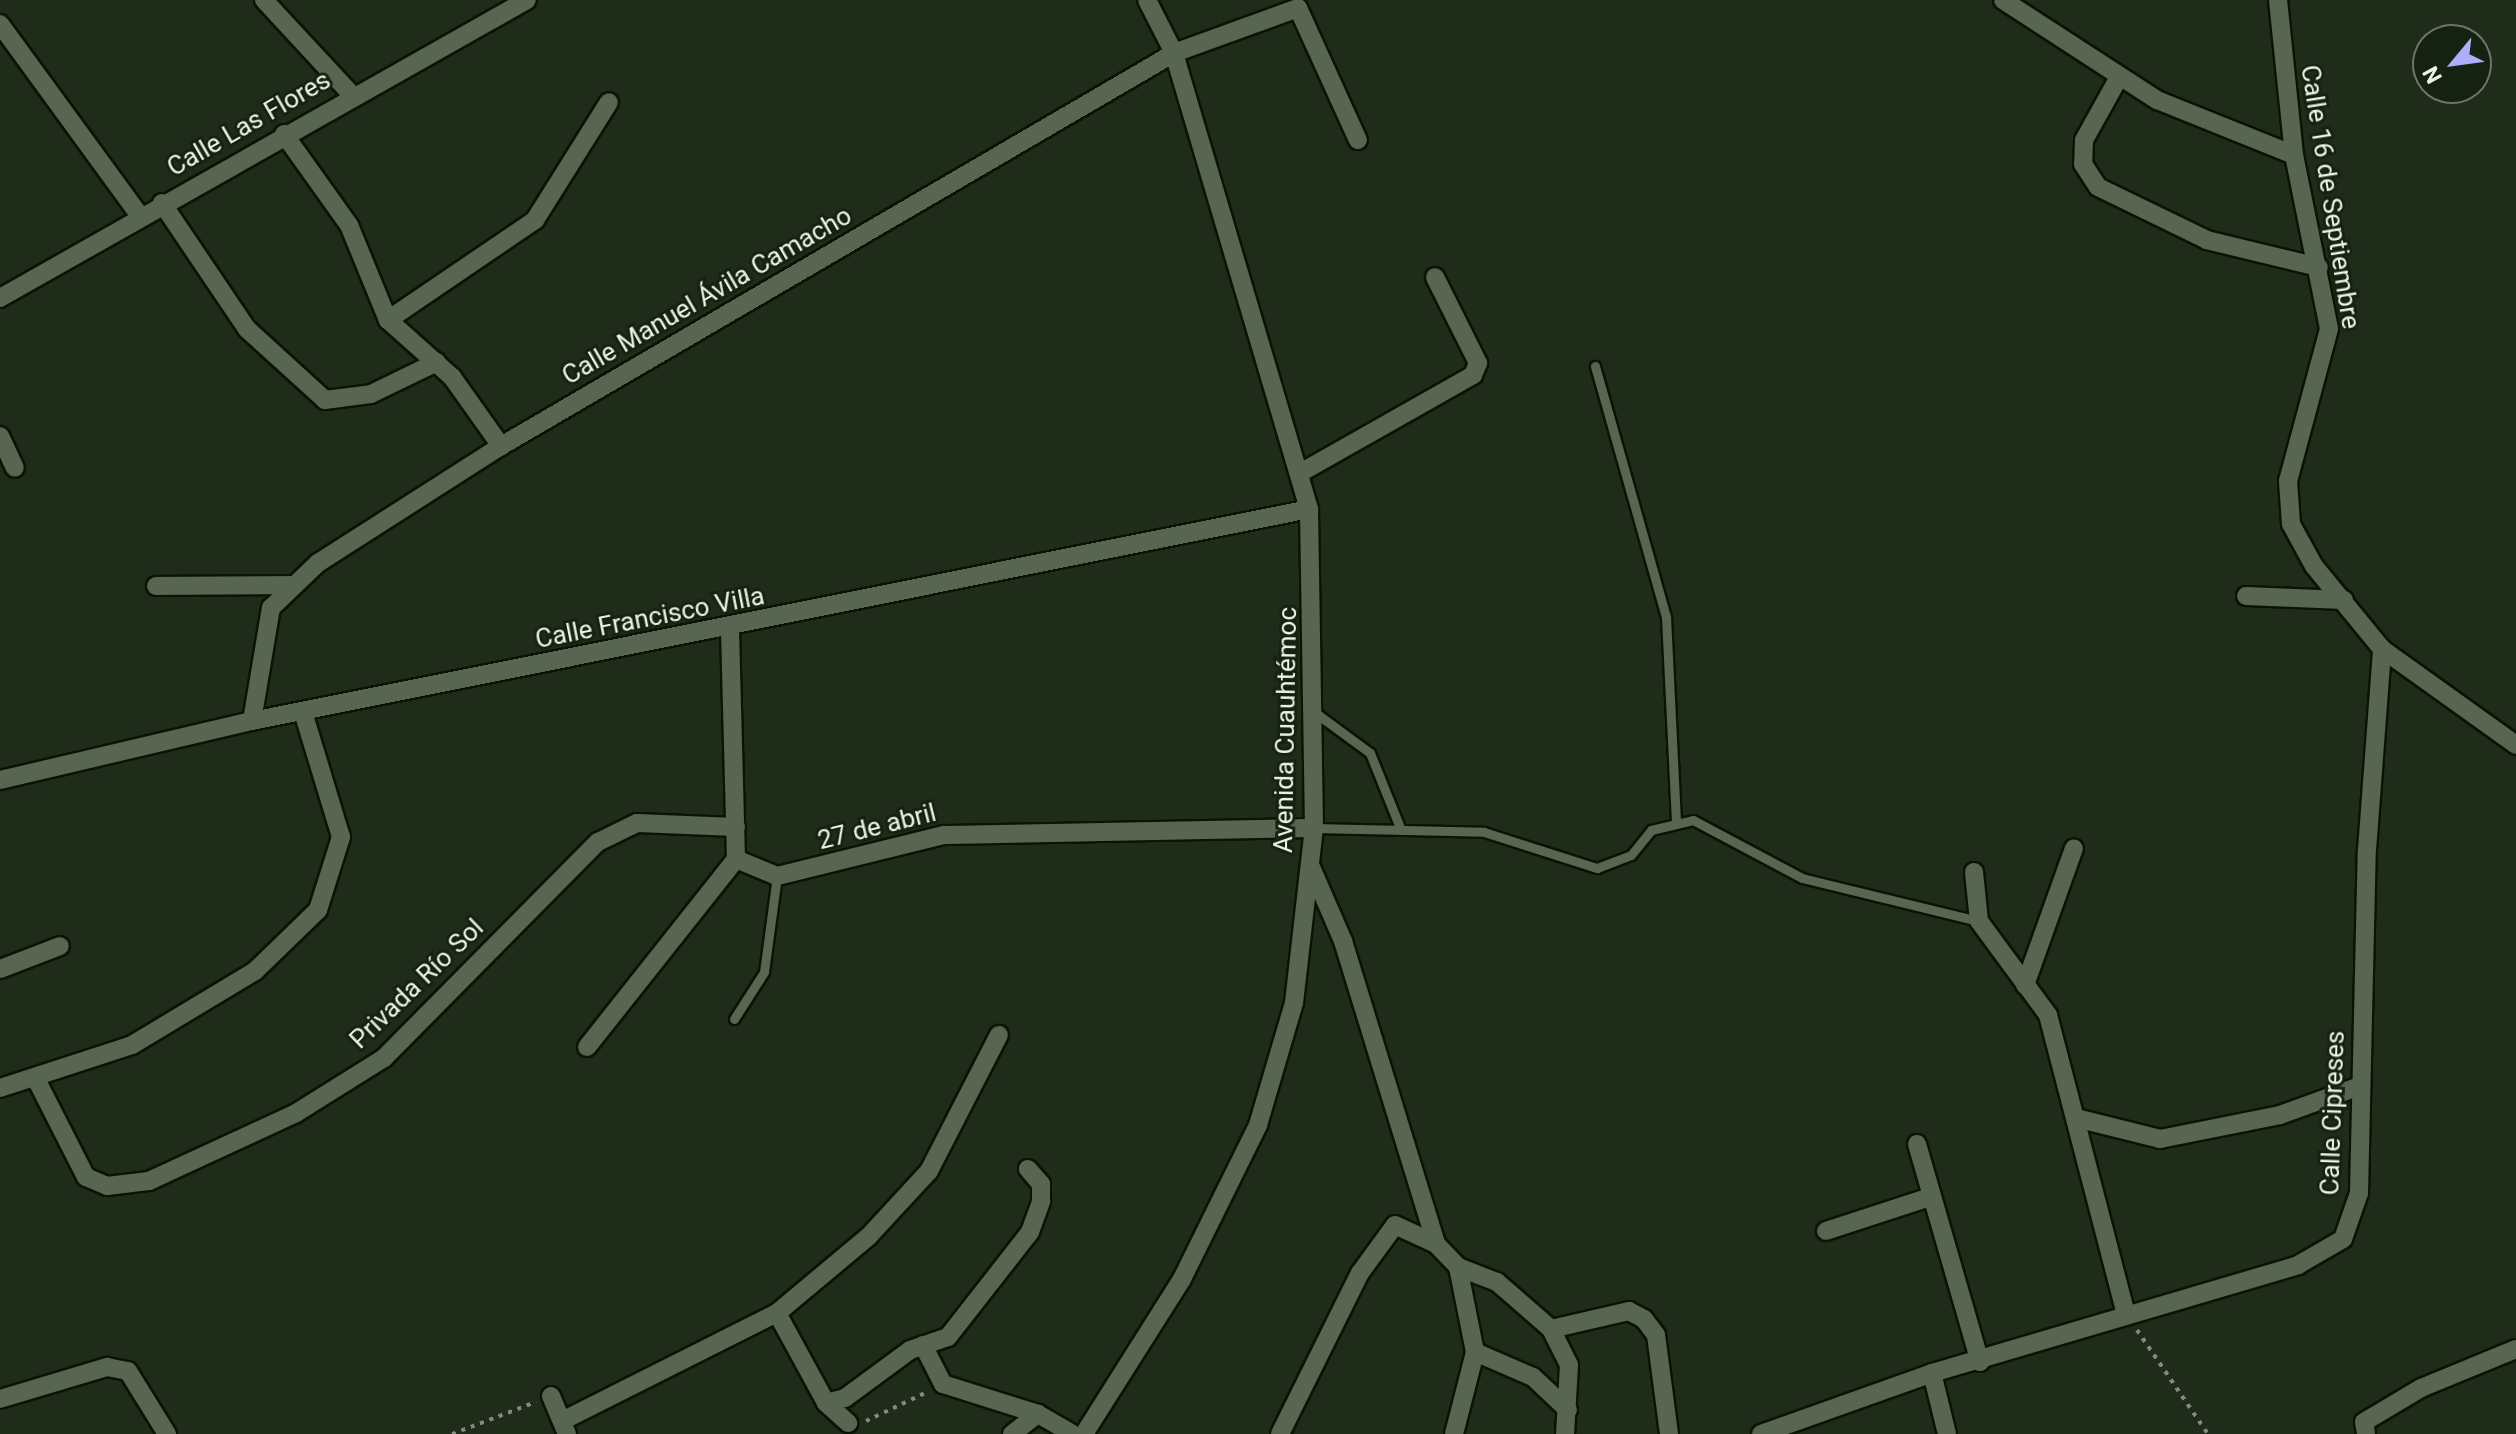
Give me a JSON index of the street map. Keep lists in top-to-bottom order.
{
  "streets": {
    "street": [
      "Calle Las Flores",
      "Calle 16 de Septiembre",
      "Calle Manuel Ávila Camacho",
      "Calle Francisco Villa",
      "Avenida Cuauhtémoc",
      "27 de abril",
      "Privada Río Sol",
      "Calle Cipreses"
    ]
  },
  "crossings": [
    ["Calle 16 de Septiembre", "Calle Cipreses"],
    ["Calle Manuel Ávila Camacho", "Calle Francisco Villa"],
    ["Calle Manuel Ávila Camacho", "Avenida Cuauhtémoc"],
    ["Calle Francisco Villa", "Avenida Cuauhtémoc"],
    ["Avenida Cuauhtémoc", "27 de abril"]
  ],
  "north": "bottom left"
}
